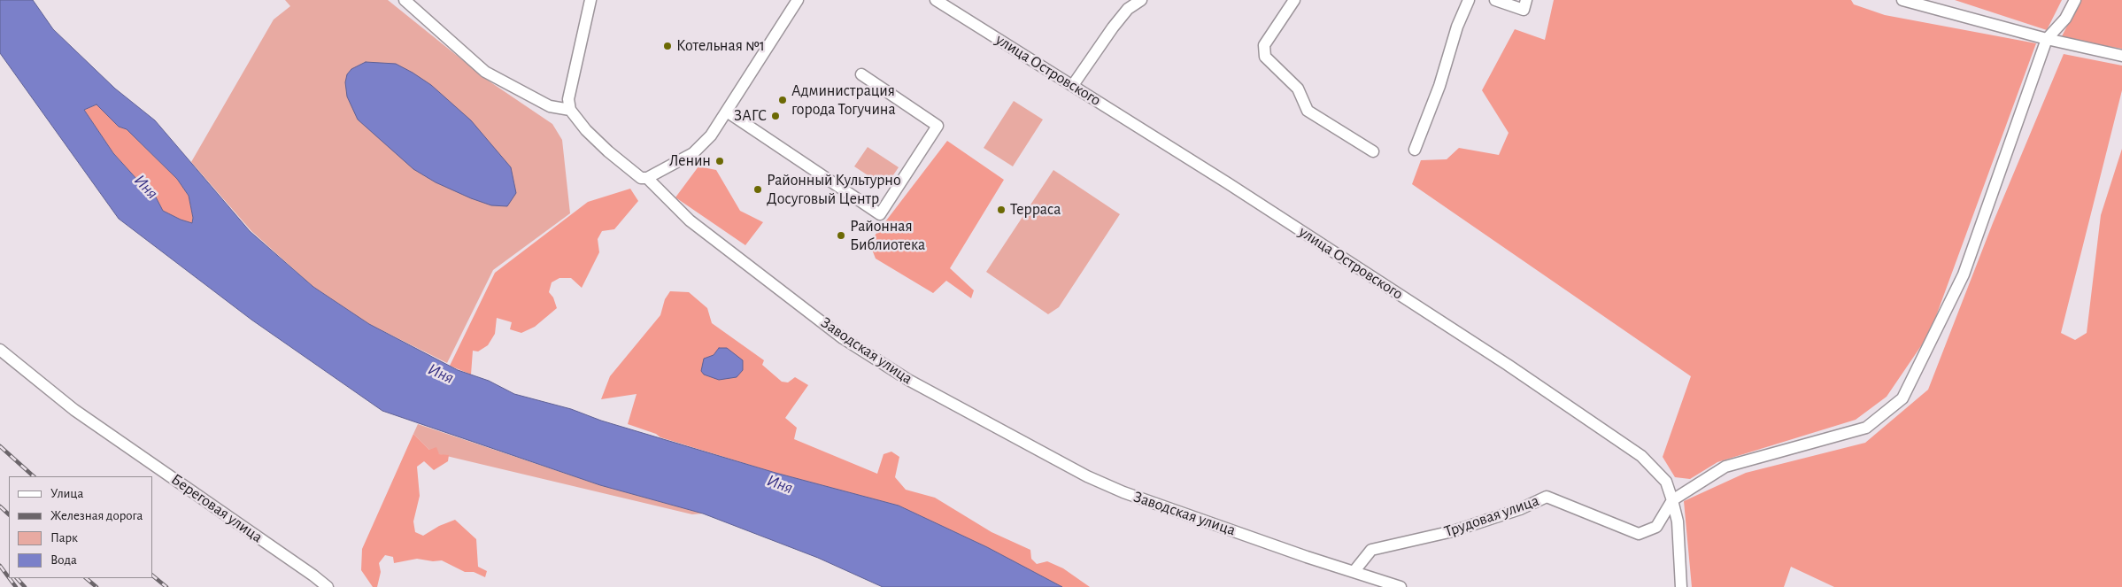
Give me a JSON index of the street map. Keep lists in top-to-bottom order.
{
  "streets": {
    "street": [
      "улица Островского",
      "Заводская улица",
      "Береговая улица",
      "Трудовая улица"
    ]
  },
  "crossings": [
    ["улица Островского", "Трудовая улица"],
    ["Заводская улица", "Трудовая улица"]
  ],
  "water": ["Иня"],
  "places": [
    "Котельная №1",
    "Администрация города Тогучина",
    "ЗАГС",
    "Ленин",
    "Районный Культурно Досуговый Центр",
    "Терраса",
    "Районная Библиотека"
  ],
  "legend": [
    "Улица",
    "Железная дорога",
    "Парк",
    "Вода"
  ]
}
